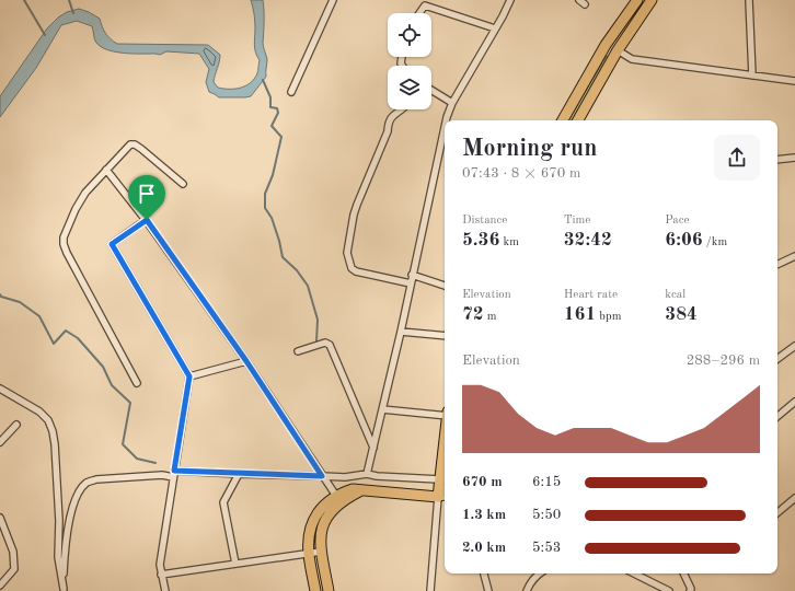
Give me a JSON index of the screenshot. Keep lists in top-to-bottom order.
{
  "page": {
    "heading": ["Morning run", "07:43 · 8 × 670 m"],
    "stats": [
      ["Distance", "5.36 km"],
      ["Time", "32:42"],
      ["Pace", "6:06 /km"],
      ["Elevation", "72 m"],
      ["Heart rate", "161 bpm"],
      ["kcal", "384"]
    ],
    "chart": ["Elevation", "288–296 m"],
    "list": [
      {
        "name": "670 m",
        "note": "6:15"
      },
      {
        "name": "1.3 km",
        "note": "5:50"
      },
      {
        "name": "2.0 km",
        "note": "5:53"
      }
    ]
  }
}
